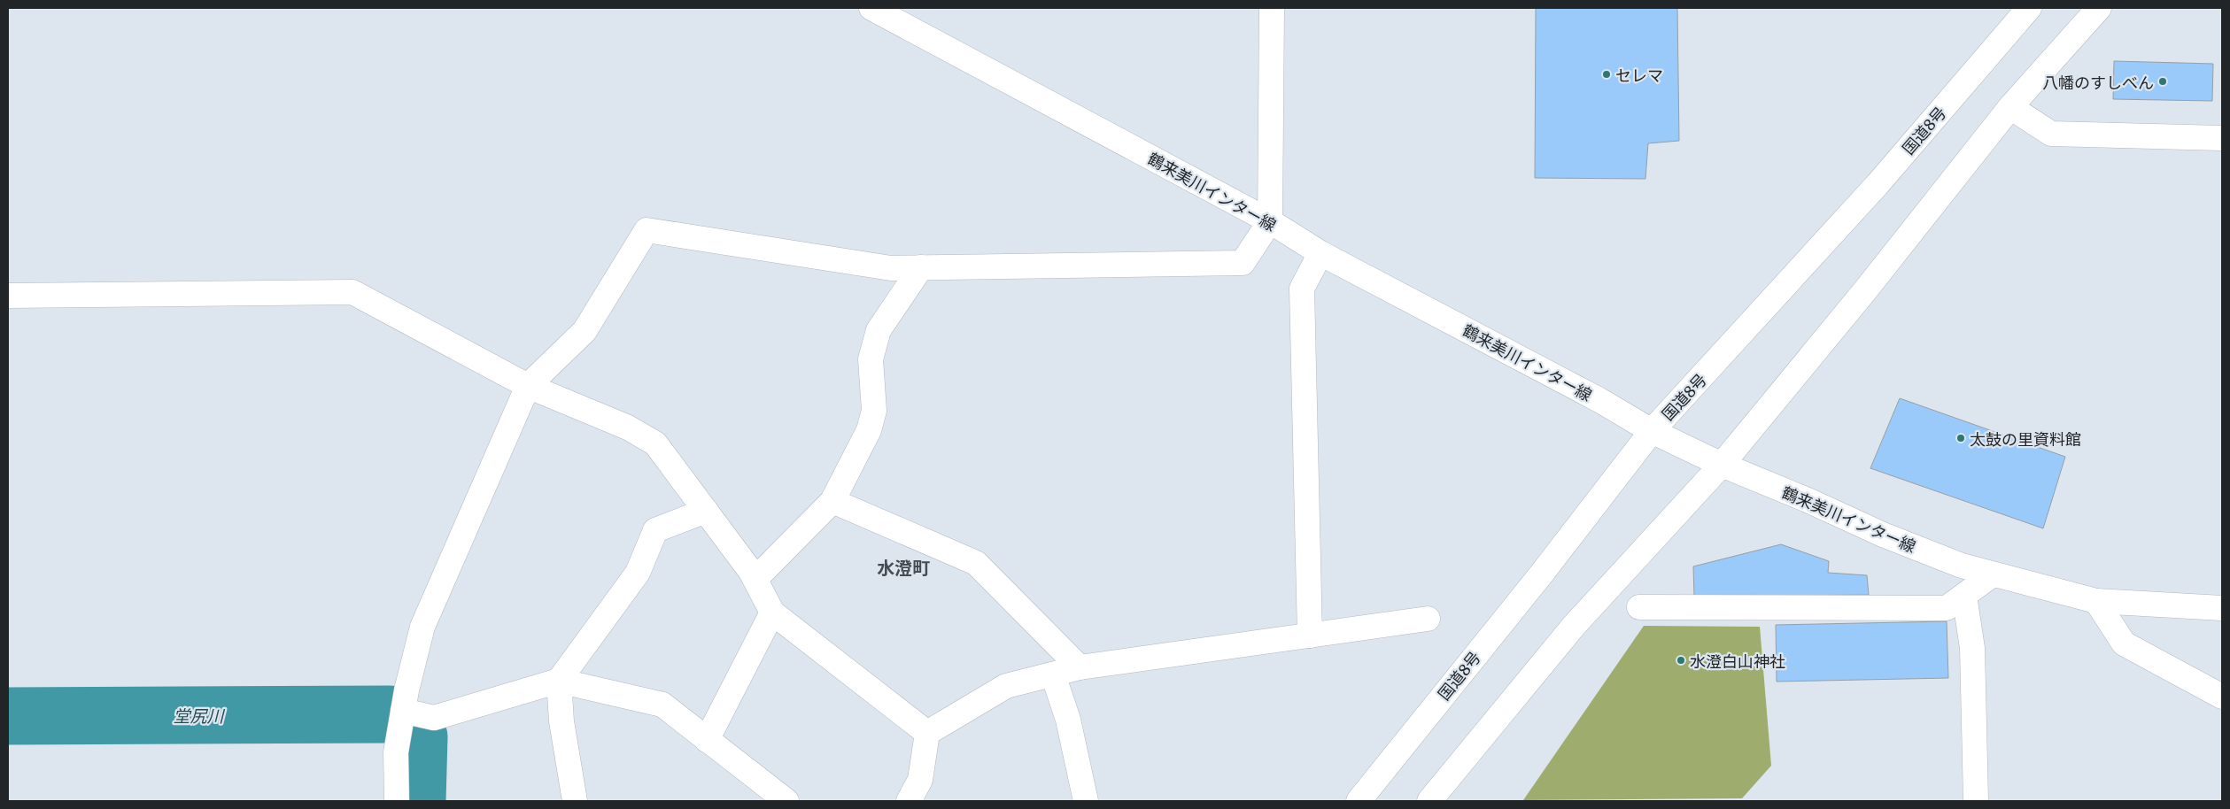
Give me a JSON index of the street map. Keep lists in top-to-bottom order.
{
  "streets": {
    "main road": ["国道8号", "鶴来美川インター線"]
  },
  "crossings": [
    ["国道8号", "鶴来美川インター線"]
  ],
  "districts": ["水澄町"],
  "water": ["堂尻川"],
  "places": [
    "セレマ",
    "八幡のすしべん",
    "太鼓の里資料館",
    "水澄白山神社"
  ]
}
